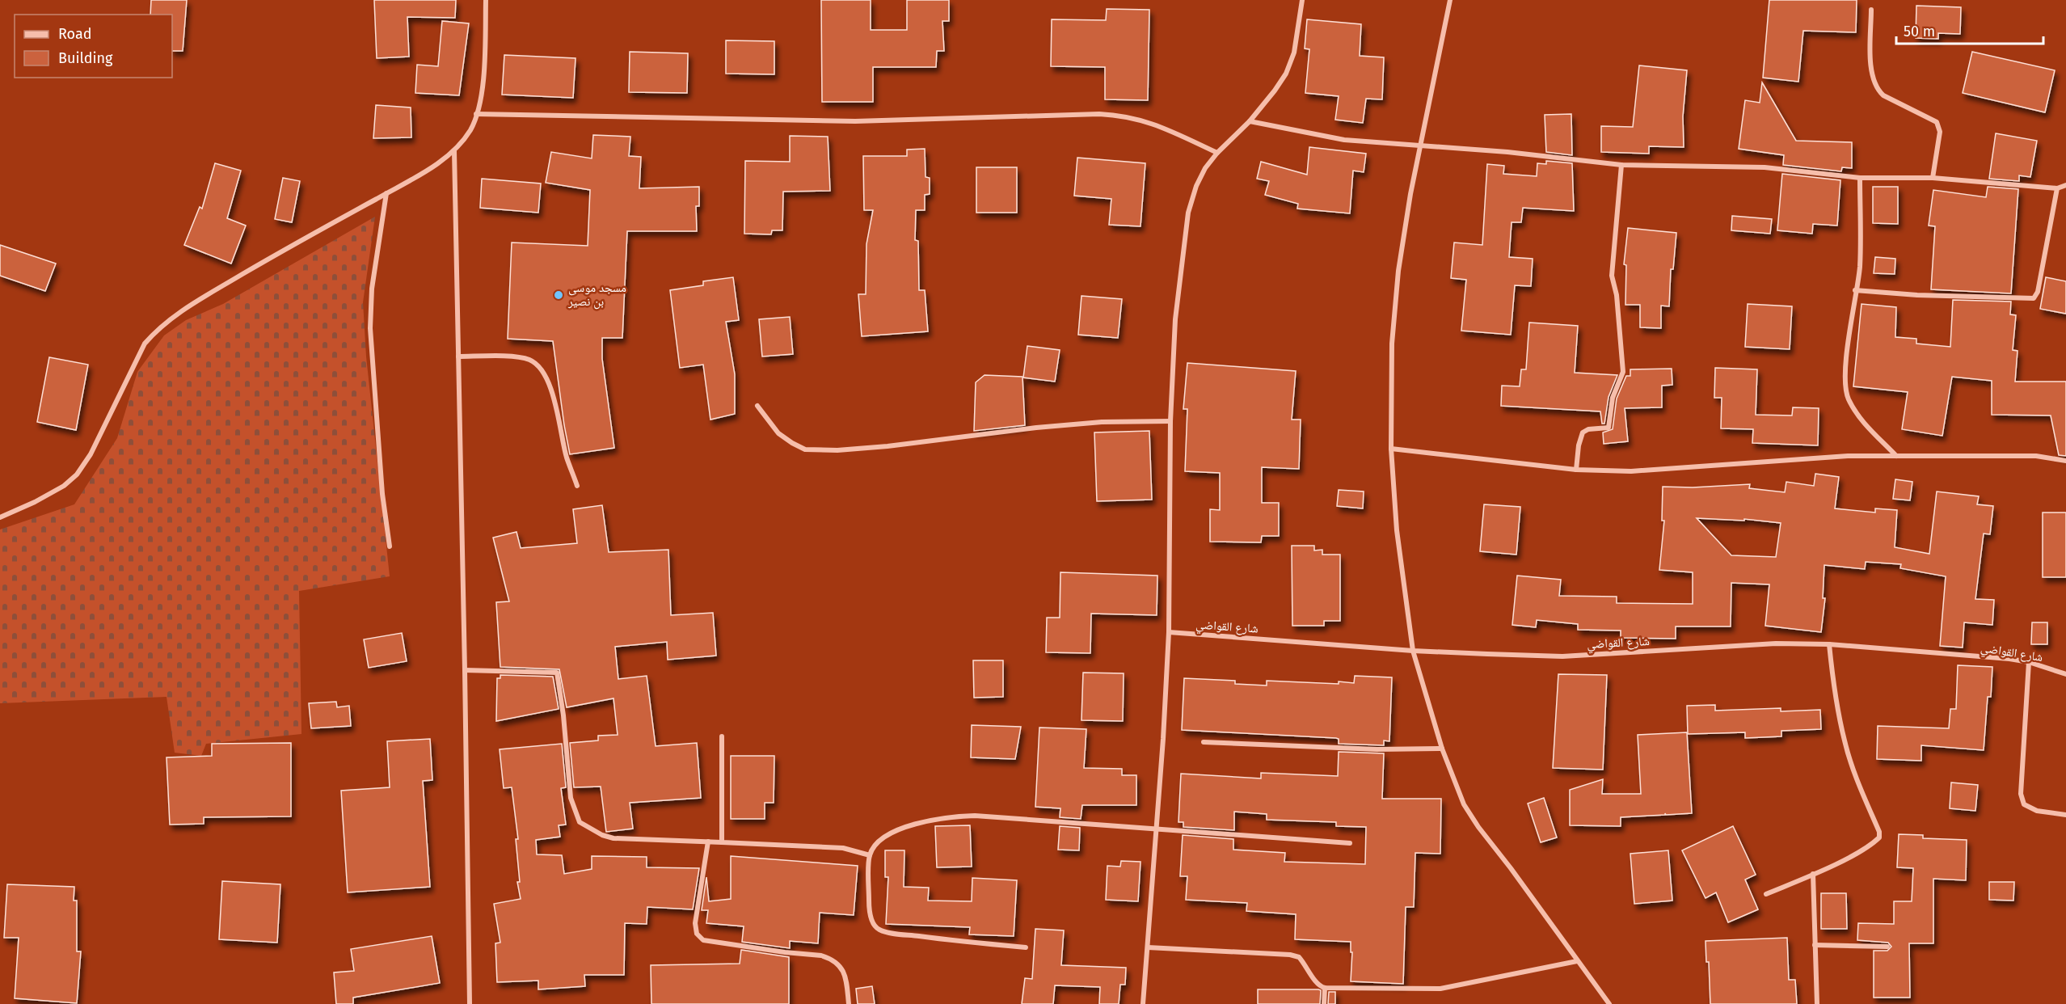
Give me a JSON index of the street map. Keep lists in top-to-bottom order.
{
  "streets": {
    "street": ["شارع القواضي"]
  },
  "places": ["مسجد موسى بن نصير"],
  "legend": ["Road", "Building"],
  "scale_bar": "50 m"
}
